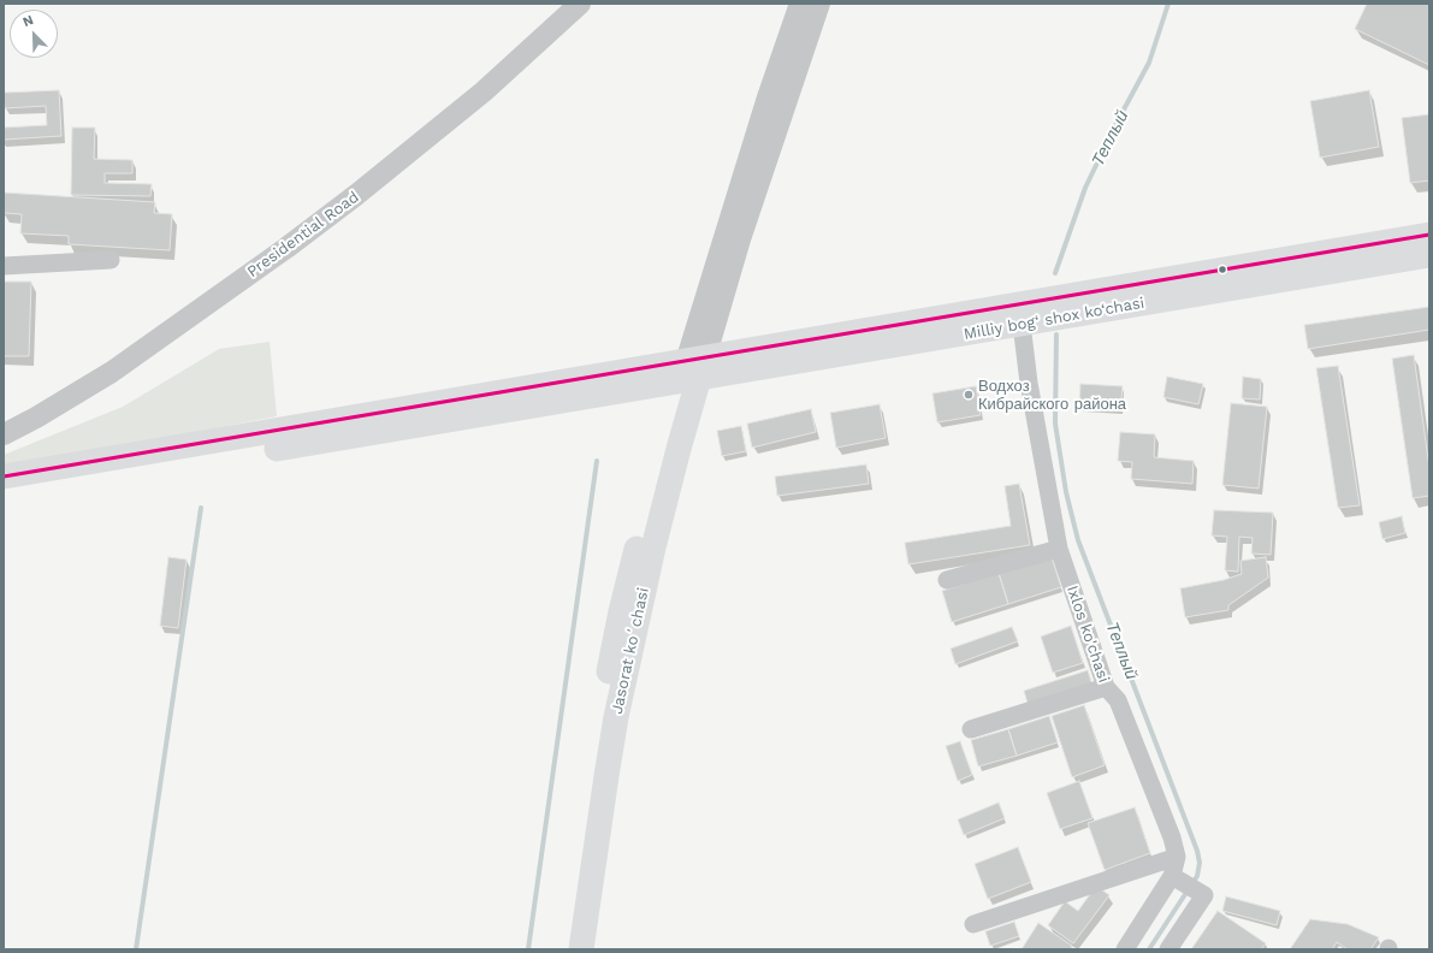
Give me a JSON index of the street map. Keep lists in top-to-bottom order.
{
  "streets": {
    "main road": ["Milliy bog‘ shox ko‘chasi", "Jasorat koʻchasi"],
    "street": ["Presidential Road", "Ixlos ko'chasi"]
  },
  "crossings": [
    ["Milliy bog‘ shox ko‘chasi", "Ixlos ko'chasi"],
    ["Milliy bog‘ shox ko‘chasi", "Jasorat koʻchasi"]
  ],
  "water": ["Теплый"],
  "places": ["Водхоз Кибрайского района"],
  "north": "top left"
}
